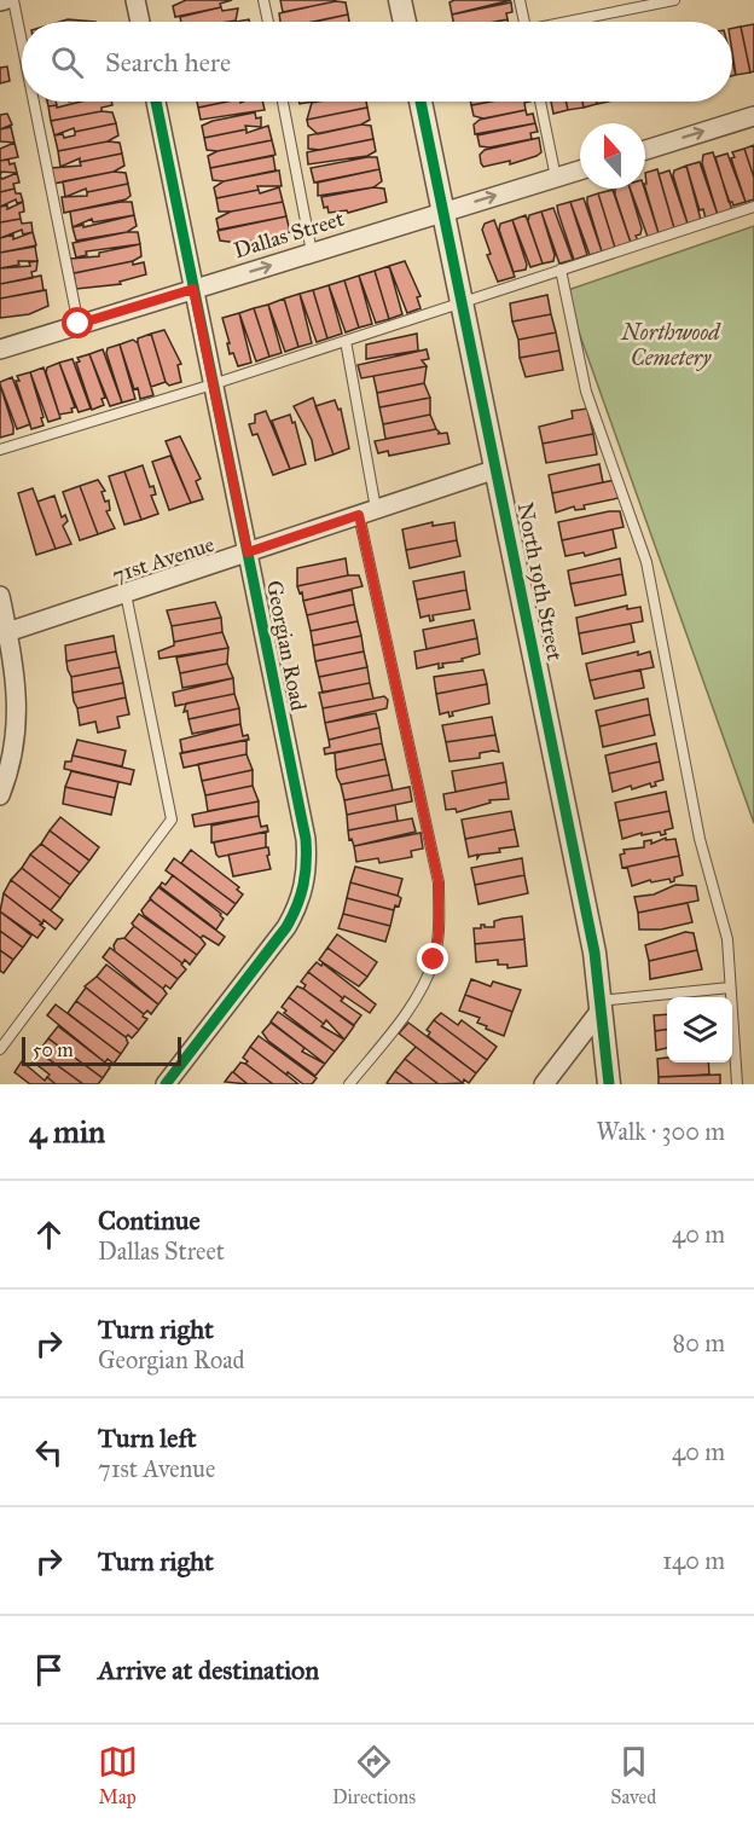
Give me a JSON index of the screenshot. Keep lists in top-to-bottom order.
{
  "streets": {
    "street": [
      "Dallas Street",
      "71st Avenue",
      "North 19th Street",
      "Georgian Road"
    ]
  },
  "crossings": [
    ["Dallas Street", "North 19th Street"],
    ["Dallas Street", "Georgian Road"],
    ["71st Avenue", "North 19th Street"],
    ["71st Avenue", "Georgian Road"]
  ],
  "one_way": ["Dallas Street"],
  "parks": ["Northwood Cemetery"],
  "scale_bar": "50 m",
  "north": "top",
  "page": {
    "search": "Search here",
    "scale": "50 m",
    "heading": ["4 min", "Walk · 300 m"],
    "list": [
      ["Continue", "Dallas Street", "40 m"],
      ["Turn right", "Georgian Road", "80 m"],
      ["Turn left", "71st Avenue", "40 m"],
      ["Turn right", "140 m"],
      "Arrive at destination"
    ],
    "nav": ["Map", "Directions", "Saved"]
  }
}
